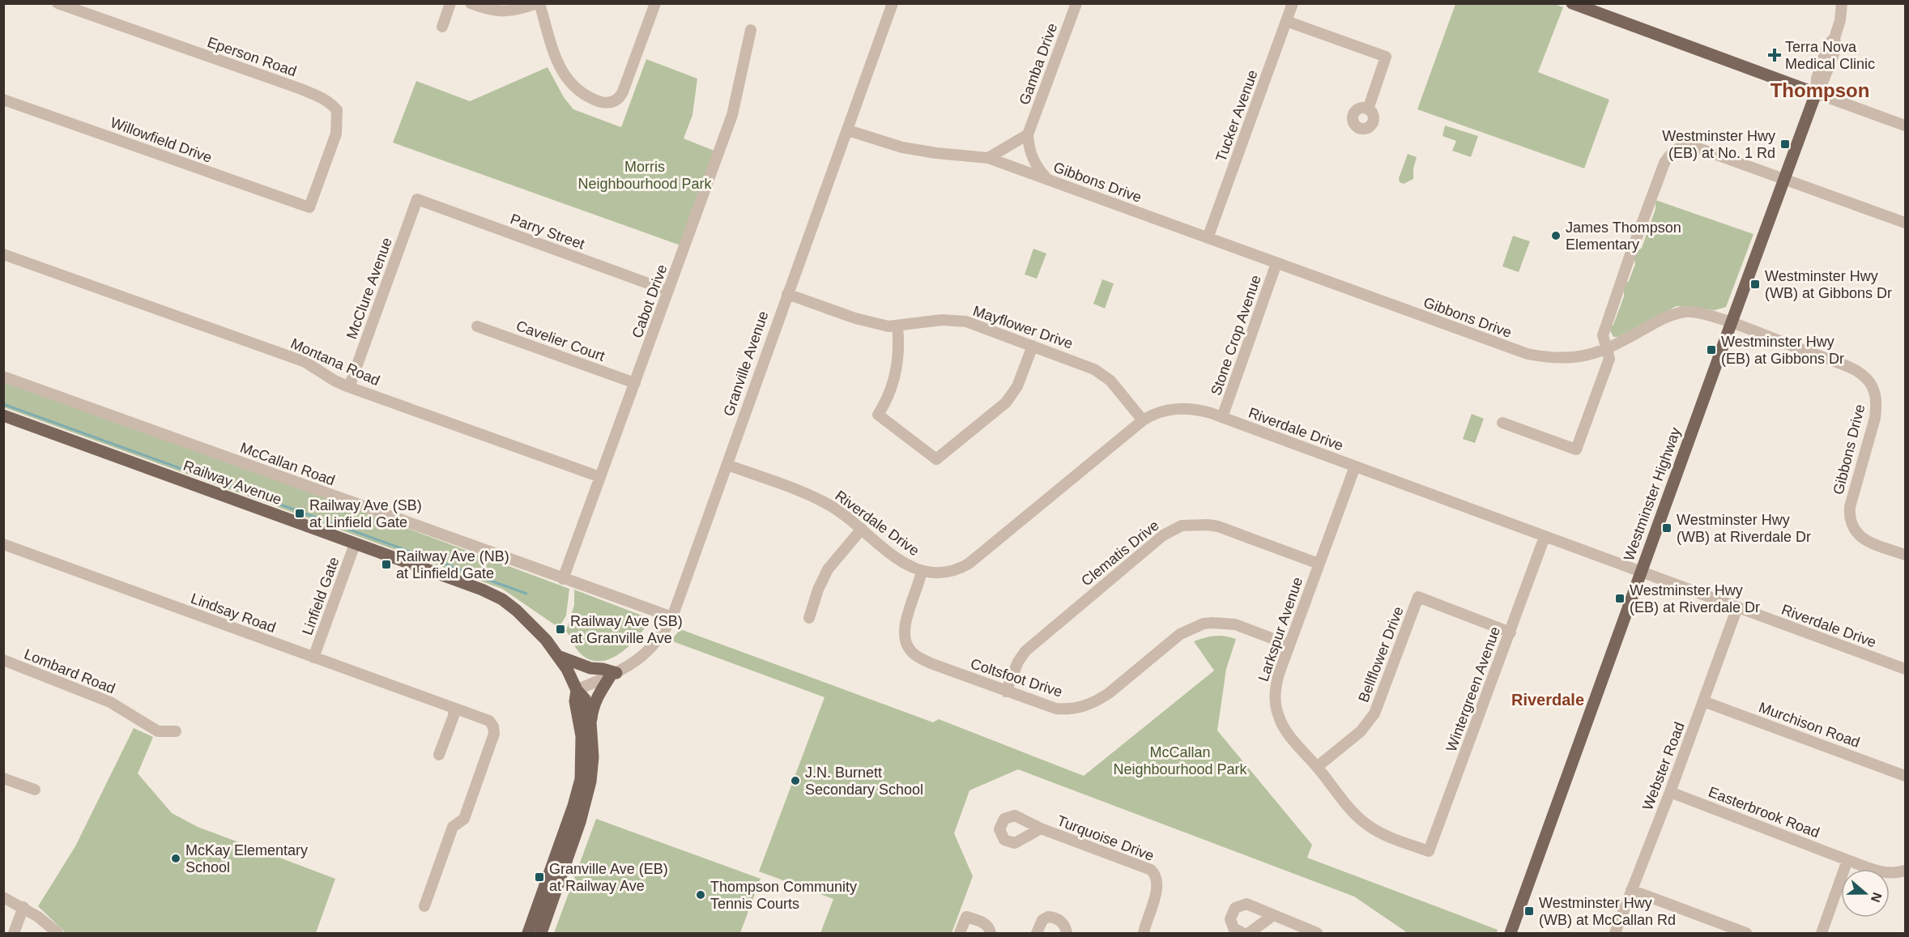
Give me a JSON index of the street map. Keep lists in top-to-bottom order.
{
  "streets": {
    "main road": ["Railway Avenue", "Westminster Highway"],
    "street": [
      "Eperson Road",
      "Gamba Drive",
      "Tucker Avenue",
      "Willowfield Drive",
      "Gibbons Drive",
      "Parry Street",
      "McClure Avenue",
      "Cabot Drive",
      "Mayflower Drive",
      "Stone Crop Avenue",
      "Cavelier Court",
      "Montana Road",
      "Granville Avenue",
      "Riverdale Drive",
      "McCallan Road",
      "Clematis Drive",
      "Linfield Gate",
      "Lindsay Road",
      "Larkspur Avenue",
      "Bellflower Drive",
      "Lombard Road",
      "Coltsfoot Drive",
      "Wintergreen Avenue",
      "Murchison Road",
      "Webster Road",
      "Easterbrook Road",
      "Turquoise Drive"
    ]
  },
  "crossings": [
    ["Eperson Road", "Willowfield Drive"],
    ["Gamba Drive", "Gibbons Drive"],
    ["Tucker Avenue", "Gibbons Drive"],
    ["Gibbons Drive", "Stone Crop Avenue"],
    ["Gibbons Drive", "Granville Avenue"],
    ["Gibbons Drive", "Westminster Highway"],
    ["Parry Street", "McClure Avenue"],
    ["Parry Street", "Cabot Drive"],
    ["McClure Avenue", "Montana Road"],
    ["Cabot Drive", "Cavelier Court"],
    ["Cabot Drive", "Montana Road"],
    ["Cabot Drive", "McCallan Road"],
    ["Mayflower Drive", "Granville Avenue"],
    ["Mayflower Drive", "Riverdale Drive"],
    ["Stone Crop Avenue", "Riverdale Drive"],
    ["Granville Avenue", "Riverdale Drive"],
    ["Granville Avenue", "McCallan Road"],
    ["Granville Avenue", "Railway Avenue"],
    ["Riverdale Drive", "Westminster Highway"],
    ["Riverdale Drive", "Larkspur Avenue"],
    ["Riverdale Drive", "Coltsfoot Drive"],
    ["Riverdale Drive", "Wintergreen Avenue"],
    ["Riverdale Drive", "Webster Road"],
    ["Railway Avenue", "Linfield Gate"],
    ["Clematis Drive", "Larkspur Avenue"],
    ["Clematis Drive", "Coltsfoot Drive"],
    ["Linfield Gate", "Lindsay Road"],
    ["Larkspur Avenue", "Bellflower Drive"],
    ["Larkspur Avenue", "Coltsfoot Drive"],
    ["Larkspur Avenue", "Wintergreen Avenue"],
    ["Bellflower Drive", "Wintergreen Avenue"],
    ["Murchison Road", "Webster Road"],
    ["Webster Road", "Easterbrook Road"]
  ],
  "districts": ["Thompson", "Riverdale"],
  "parks": ["Morris Neighbourhood Park", "McCallan Neighbourhood Park"],
  "places": {
    "health": ["Terra Nova Medical Clinic"],
    "transit": [
      "Westminster Hwy (EB) at No. 1 Rd",
      "Westminster Hwy (WB) at Gibbons Dr",
      "Westminster Hwy (EB) at Gibbons Dr",
      "Railway Ave (SB) at Linfield Gate",
      "Westminster Hwy (WB) at Riverdale Dr",
      "Railway Ave (NB) at Linfield Gate",
      "Westminster Hwy (EB) at Riverdale Dr",
      "Railway Ave (SB) at Granville Ave",
      "Granville Ave (EB) at Railway Ave",
      "Westminster Hwy (WB) at McCallan Rd"
    ],
    "other": [
      "James Thompson Elementary",
      "J.N. Burnett Secondary School",
      "McKay Elementary School",
      "Thompson Community Tennis Courts"
    ]
  },
  "north": "right"
}
